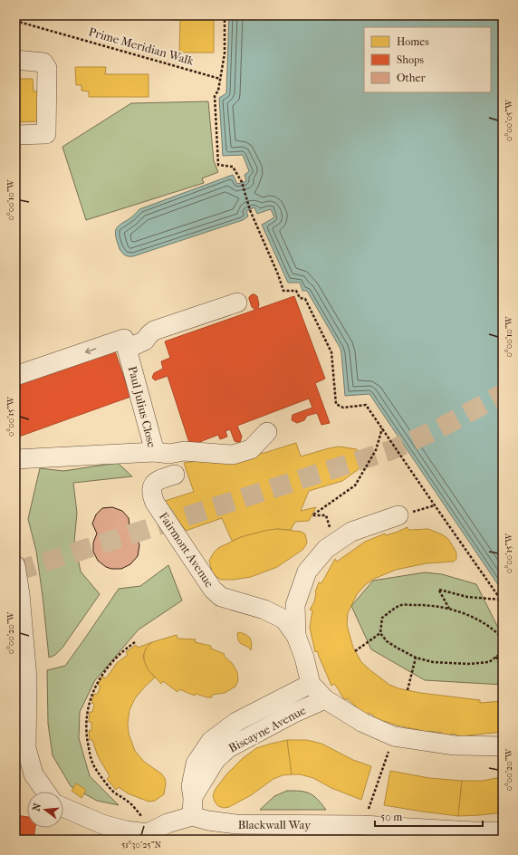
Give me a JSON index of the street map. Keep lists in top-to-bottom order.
{
  "streets": {
    "street": [
      "Paul Julius Close",
      "Fairmont Avenue",
      "Biscayne Avenue",
      "Blackwall Way"
    ],
    "path": ["Prime Meridian Walk"]
  },
  "crossings": [
    ["Fairmont Avenue", "Biscayne Avenue"],
    ["Biscayne Avenue", "Blackwall Way"]
  ],
  "legend": ["Homes", "Shops", "Other"],
  "scale_bar": "50 m",
  "north": "left",
  "coordinates": [
    "0°00'05\"W",
    "0°00'10\"W",
    "0°00'15\"W",
    "0°00'20\"W",
    "51°30'25\"N"
  ]
}
